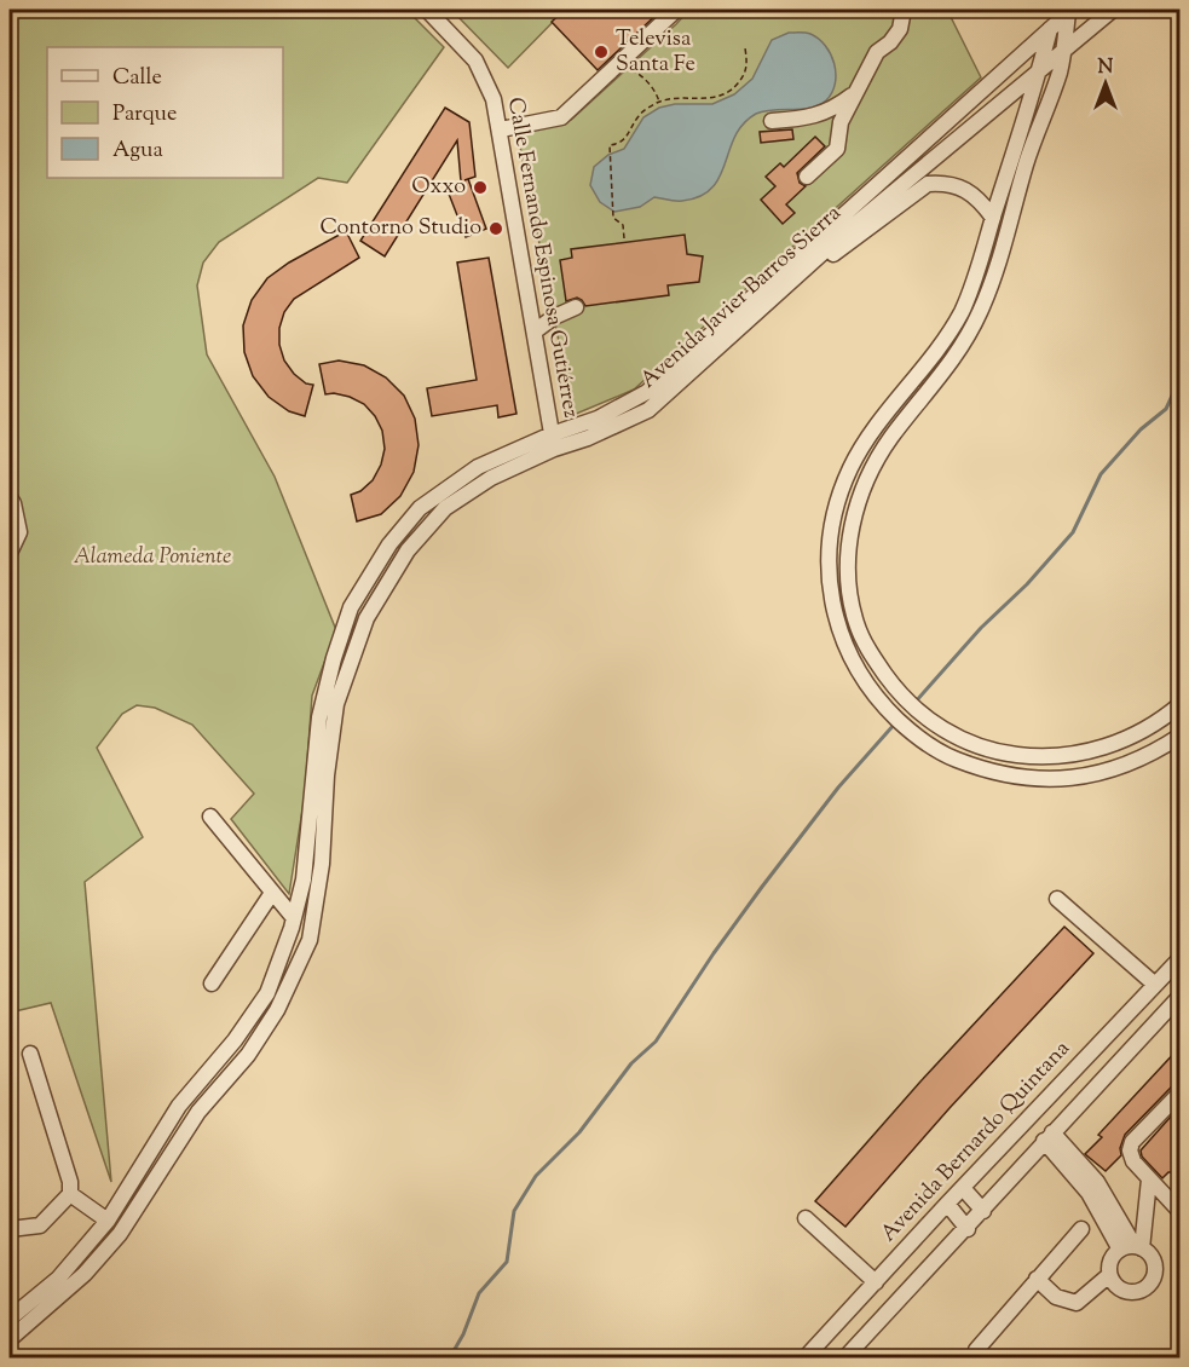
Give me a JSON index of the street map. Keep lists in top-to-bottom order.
{
  "streets": {
    "street": ["Calle Fernando Espinosa Gutiérrez", "Avenida Javier Barros Sierra", "Avenida Bernardo Quintana"]
  },
  "crossings": [
    ["Calle Fernando Espinosa Gutiérrez", "Avenida Javier Barros Sierra"]
  ],
  "parks": ["Alameda Poniente"],
  "places": ["Televisa Santa Fe", "Oxxo", "Contorno Studio"],
  "legend": ["Calle", "Parque", "Agua"],
  "north": "top"
}
